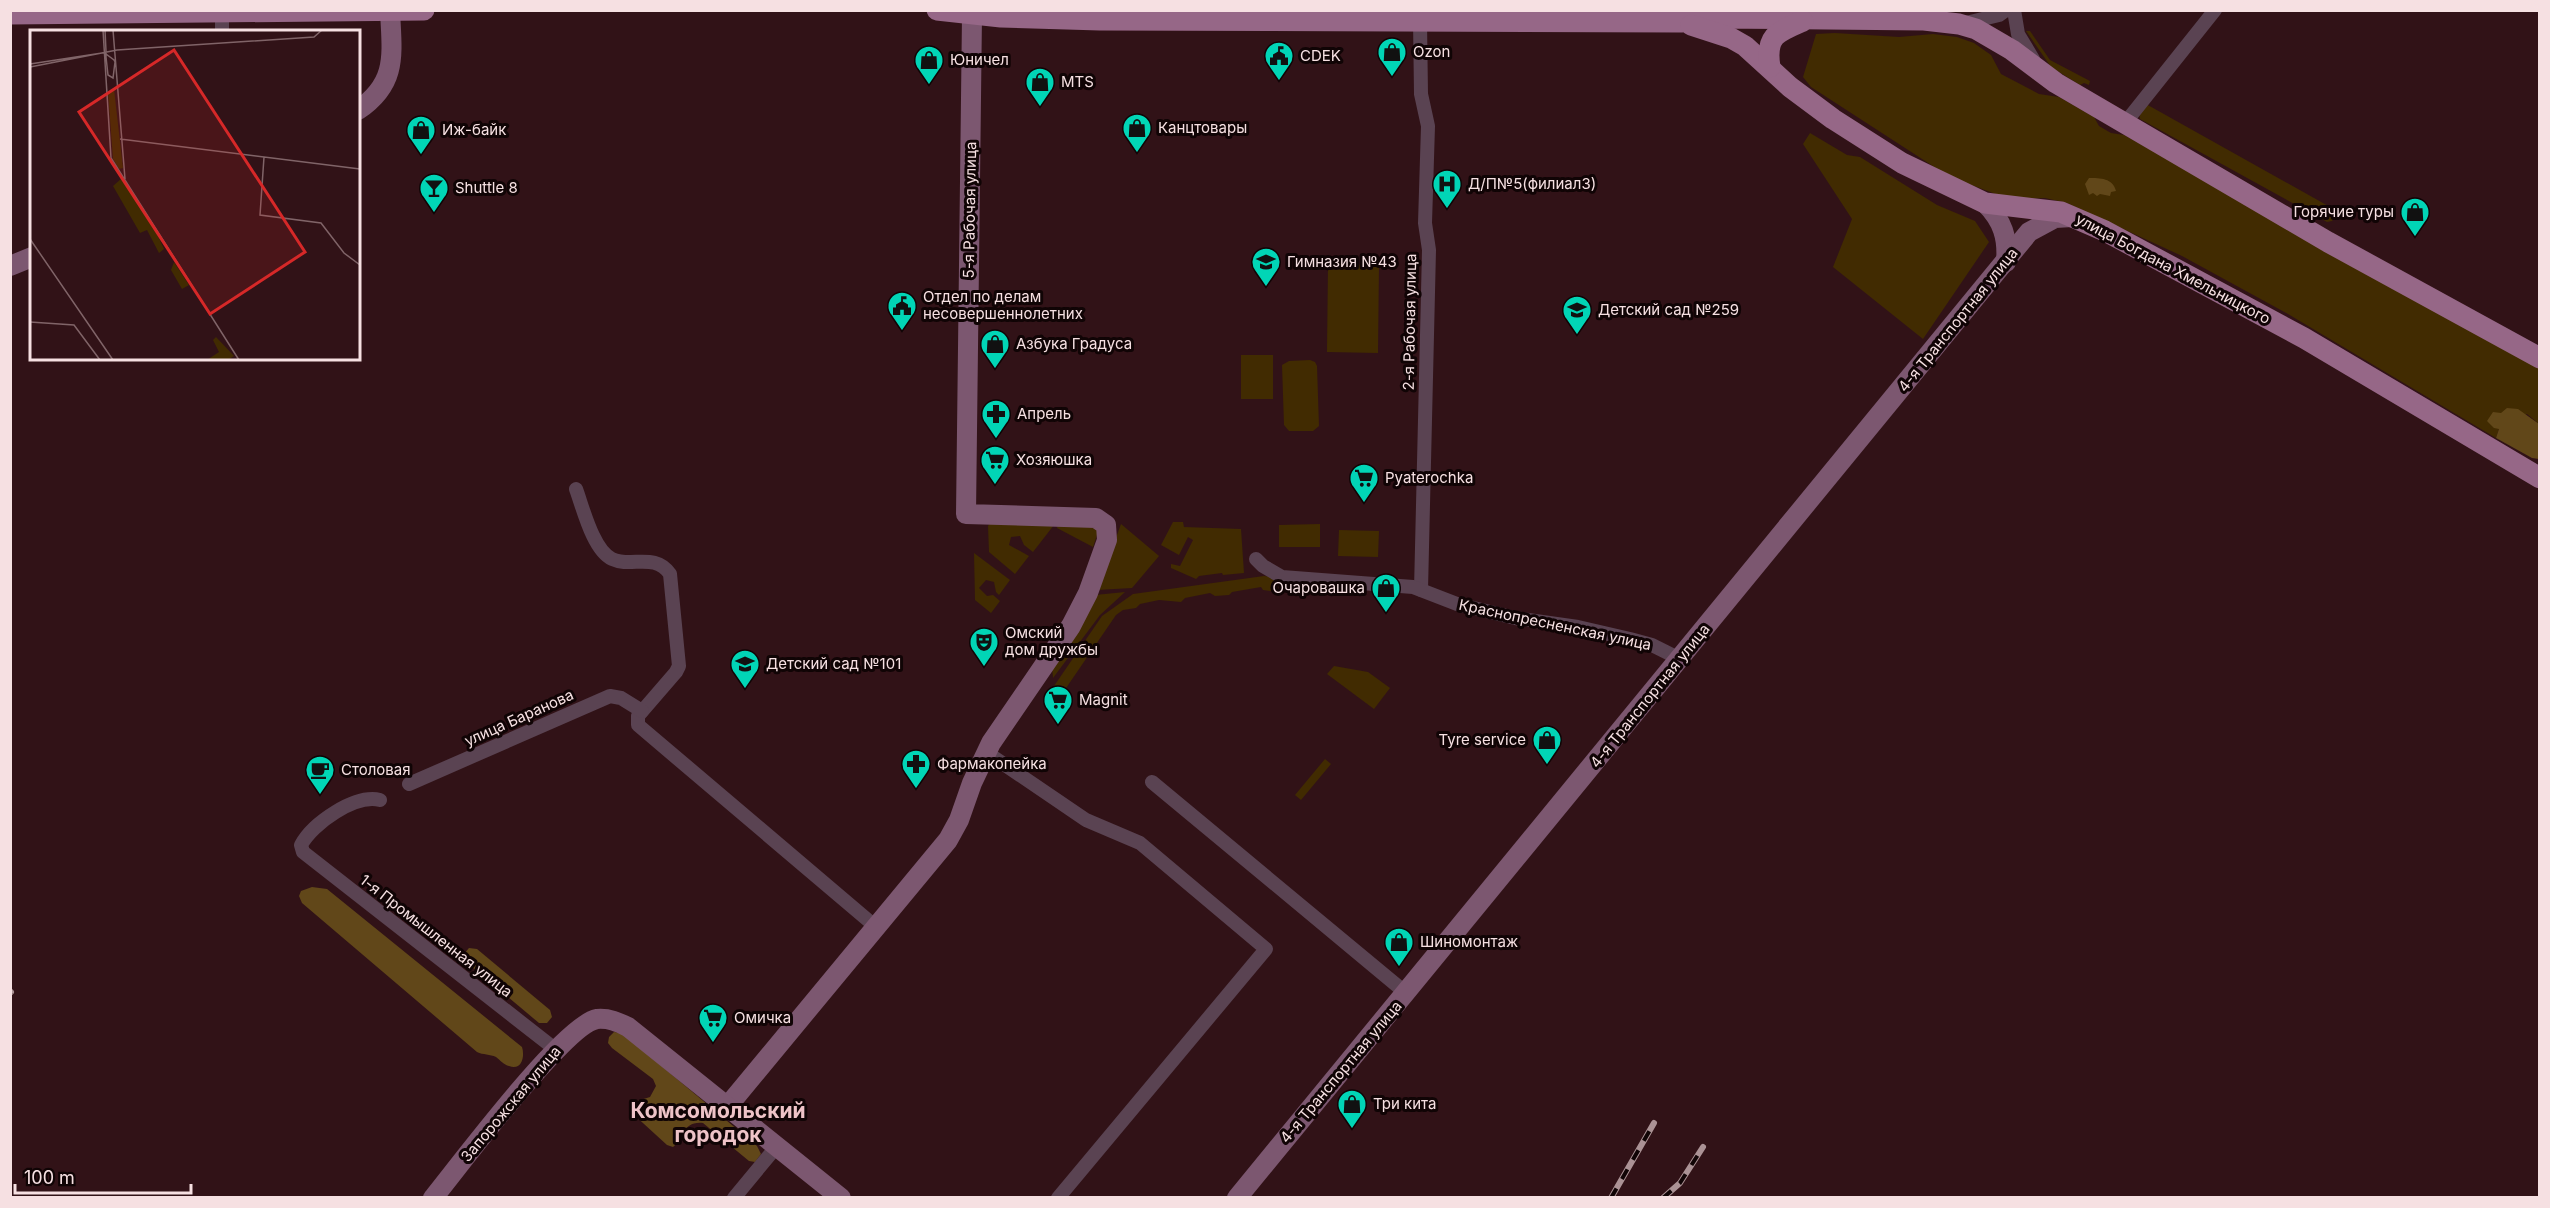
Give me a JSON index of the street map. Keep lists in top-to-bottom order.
{
  "streets": {
    "main road": [
      "5-я Рабочая улица",
      "улица Богдана Хмельницкого",
      "4-я Транспортная улица",
      "Запорожская улица"
    ],
    "street": [
      "2-я Рабочая улица",
      "Краснопресненская улица",
      "улица Баранова",
      "1-я Промышленная улица"
    ]
  },
  "crossings": [
    ["улица Богдана Хмельницкого", "4-я Транспортная улица"],
    ["4-я Транспортная улица", "Краснопресненская улица"],
    ["2-я Рабочая улица", "Краснопресненская улица"],
    ["1-я Промышленная улица", "Запорожская улица"]
  ],
  "districts": ["Комсомольский городок"],
  "places": {
    "shop": [
      "Ozon",
      "Юничел",
      "MTS",
      "Канцтовары",
      "Иж-байк",
      "Горячие туры",
      "Азбука Градуса",
      "Очаровашка",
      "Tyre service",
      "Шиномонтаж",
      "Три кита"
    ],
    "public building": ["CDEK", "Отдел по делам несовершеннолетних"],
    "hospital": ["Д/П№5(филиал3)"],
    "bar": ["Shuttle 8"],
    "school or university": ["Гимназия №43", "Детский сад №259", "Детский сад №101"],
    "pharmacy": ["Апрель", "Фармакопейка"],
    "supermarket": [
      "Хозяюшка",
      "Pyaterochka",
      "Magnit",
      "Омичка"
    ],
    "theatre": ["Омский дом дружбы"],
    "cafe": ["Столовая"]
  },
  "scale_bar": "100 m"
}
